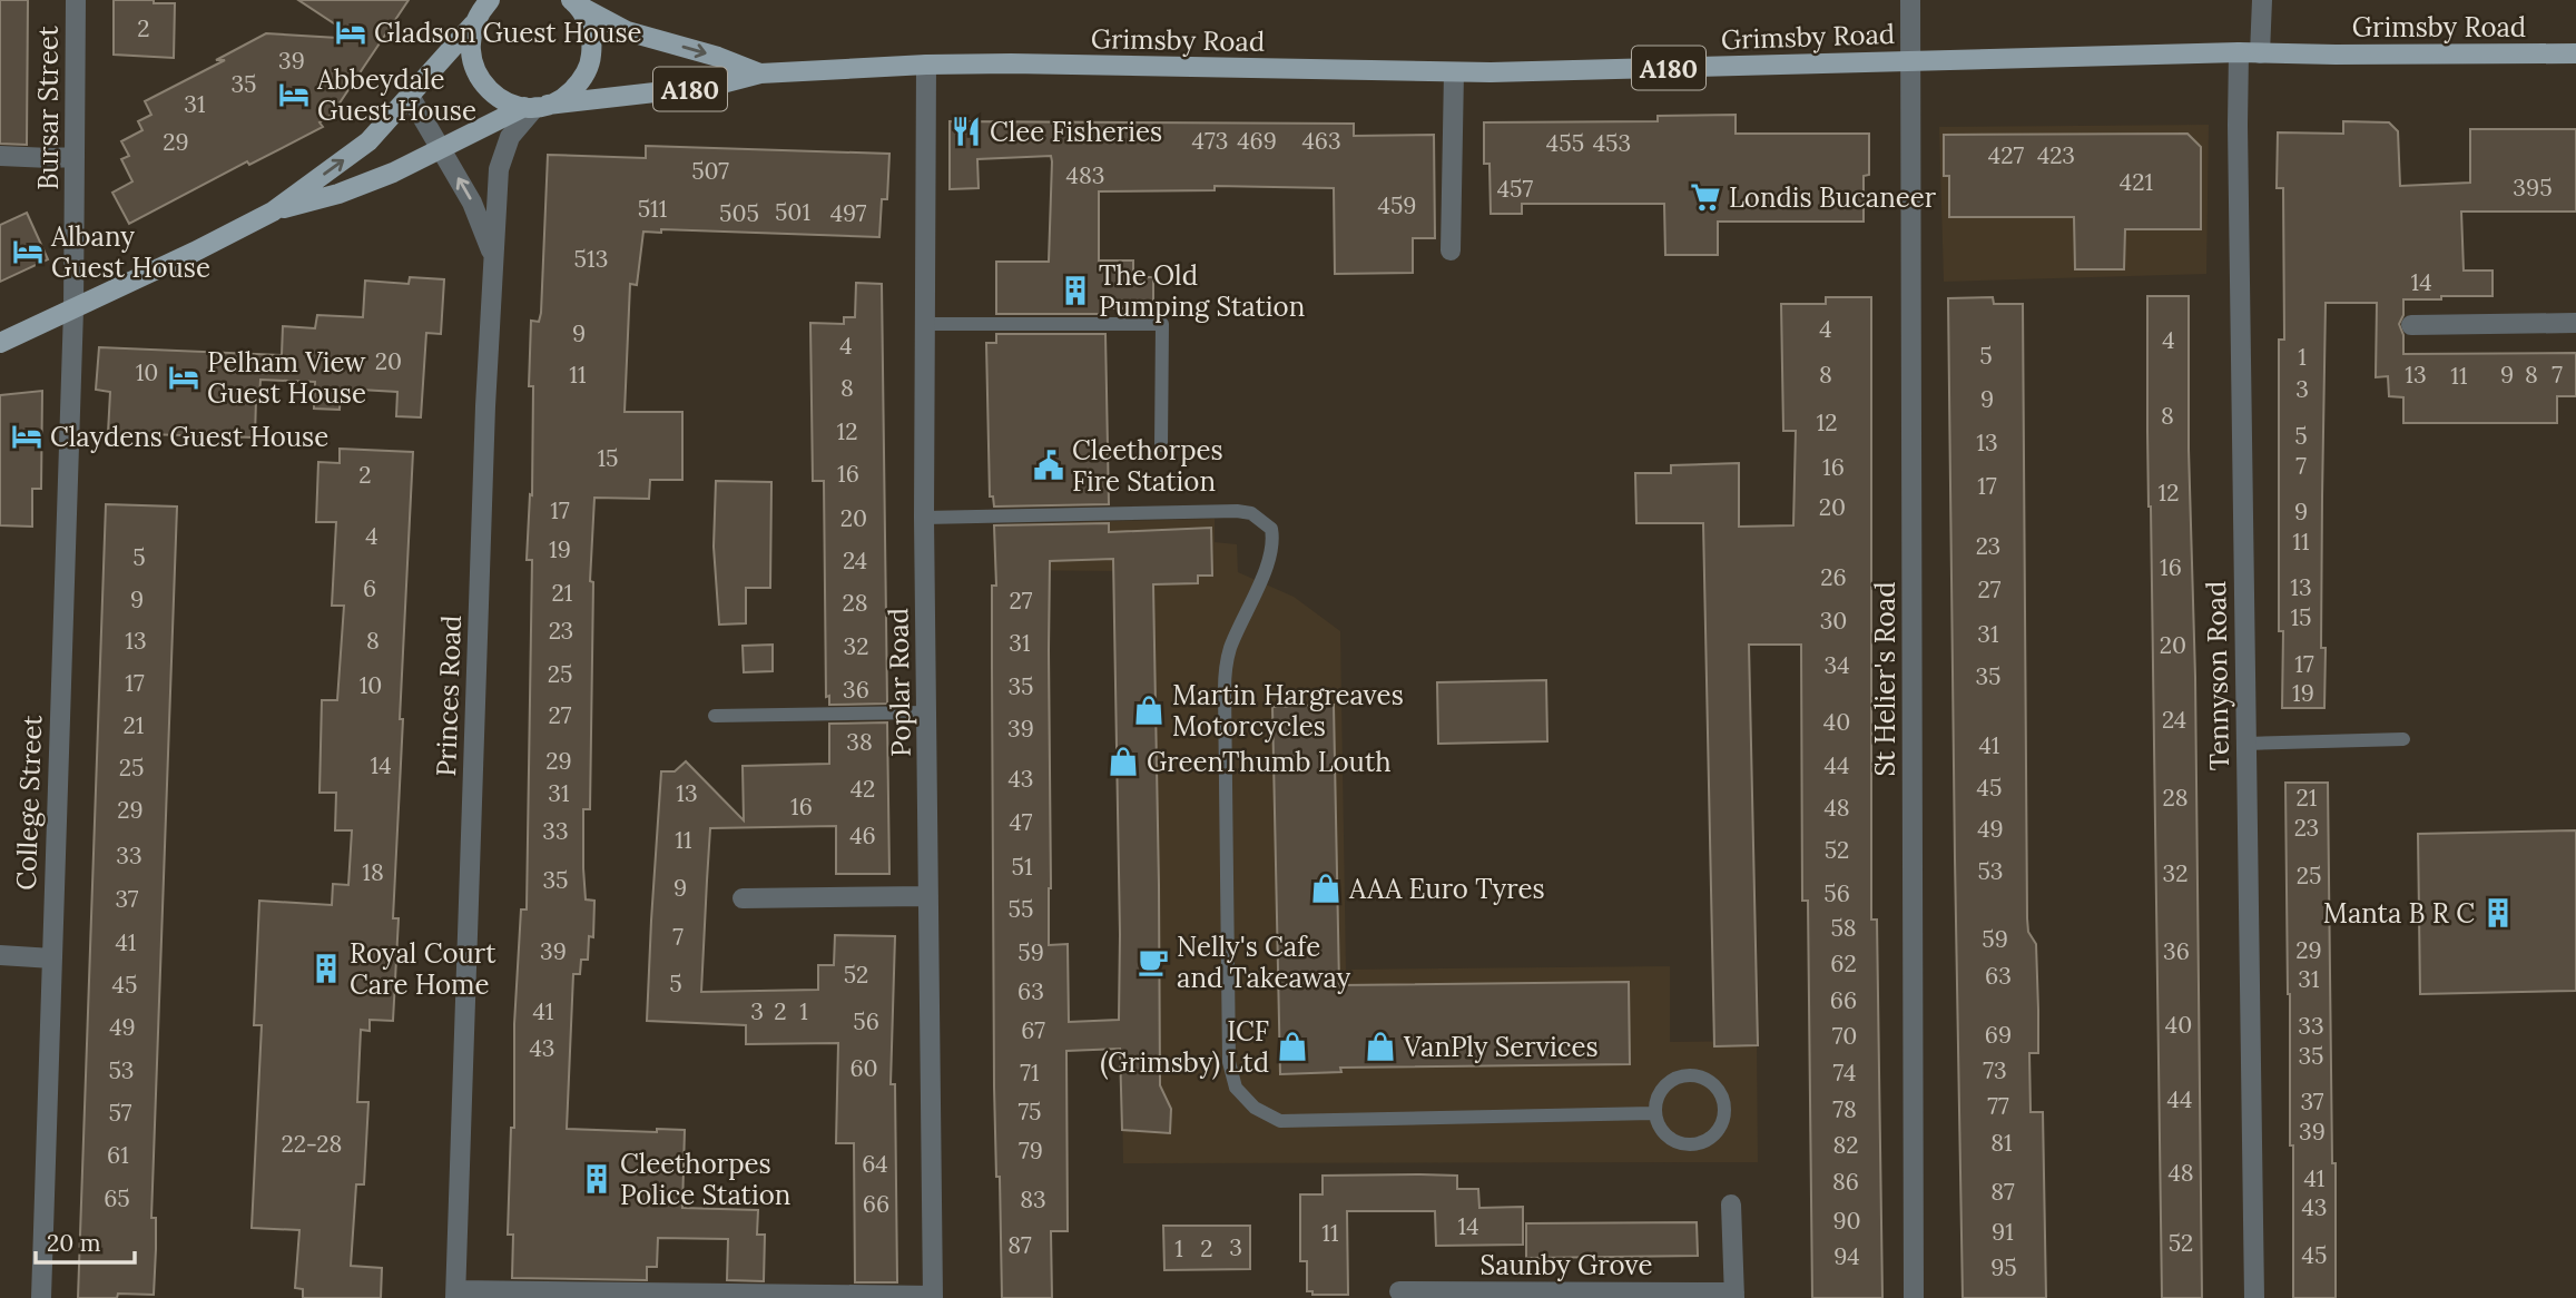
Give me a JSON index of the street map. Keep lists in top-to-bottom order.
{
  "streets": {
    "main road": ["Grimsby Road", "A180"],
    "street": [
      "Bursar Street",
      "Tennyson Road",
      "St Helier's Road",
      "Poplar Road",
      "Princes Road",
      "College Street",
      "Saunby Grove"
    ]
  },
  "crossings": [
    ["Grimsby Road", "Tennyson Road"],
    ["Grimsby Road", "St Helier's Road"],
    ["Grimsby Road", "Poplar Road"],
    ["Grimsby Road", "Princes Road"],
    ["Bursar Street", "College Street"]
  ],
  "places": {
    "hotel": [
      "Gladson Guest House",
      "Abbeydale Guest House",
      "Albany Guest House",
      "Pelham View Guest House",
      "Claydens Guest House"
    ],
    "restaurant": ["Clee Fisheries"],
    "supermarket": ["Londis Bucaneer"],
    "building": [
      "The Old Pumping Station",
      "Manta B R C",
      "Royal Court Care Home",
      "Cleethorpes Police Station"
    ],
    "public building": ["Cleethorpes Fire Station"],
    "shop": [
      "Martin Hargreaves Motorcycles",
      "GreenThumb Louth",
      "AAA Euro Tyres",
      "ICF (Grimsby) Ltd",
      "VanPly Services"
    ],
    "cafe": ["Nelly's Cafe and Takeaway"]
  },
  "house_numbers": [
    "2",
    "39",
    "35",
    "31",
    "473",
    "469",
    "463",
    "29",
    "455",
    "453",
    "427",
    "423",
    "507",
    "483",
    "421",
    "395",
    "457",
    "459",
    "511",
    "501",
    "505",
    "497",
    "513",
    "14",
    "4",
    "9",
    "4",
    "4",
    "5",
    "1",
    "20",
    "10",
    "11",
    "8",
    "13",
    "9",
    "8",
    "7",
    "11",
    "8",
    "3",
    "9",
    "8",
    "12",
    "12",
    "5",
    "13",
    "15",
    "7",
    "16",
    "16",
    "2",
    "17",
    "12",
    "20",
    "17",
    "9",
    "20",
    "4",
    "11",
    "23",
    "19",
    "5",
    "24",
    "16",
    "26",
    "13",
    "6",
    "27",
    "21",
    "9",
    "27",
    "28",
    "15",
    "30",
    "23",
    "31",
    "13",
    "8",
    "31",
    "20",
    "32",
    "17",
    "34",
    "25",
    "35",
    "17",
    "10",
    "35",
    "36",
    "19",
    "27",
    "24",
    "40",
    "21",
    "39",
    "38",
    "41",
    "29",
    "14",
    "44",
    "25",
    "43",
    "45",
    "42",
    "31",
    "13",
    "28",
    "21",
    "16",
    "48",
    "29",
    "47",
    "23",
    "49",
    "33",
    "46",
    "11",
    "52",
    "33",
    "51",
    "53",
    "18",
    "32",
    "25",
    "35",
    "9",
    "56",
    "37",
    "55",
    "58",
    "7",
    "59",
    "41",
    "29",
    "39",
    "36",
    "59",
    "62",
    "52",
    "63",
    "31",
    "5",
    "45",
    "63",
    "66",
    "41",
    "3",
    "2",
    "1",
    "56",
    "40",
    "33",
    "49",
    "67",
    "69",
    "70",
    "43",
    "35",
    "60",
    "53",
    "73",
    "71",
    "74",
    "44",
    "37",
    "77",
    "78",
    "75",
    "57",
    "39",
    "81",
    "22-28",
    "82",
    "79",
    "61",
    "64",
    "48",
    "41",
    "86",
    "87",
    "65",
    "83",
    "66",
    "43",
    "90",
    "14",
    "91",
    "11",
    "52",
    "87",
    "3",
    "1",
    "2",
    "45",
    "94",
    "95"
  ],
  "scale_bar": "20 m"
}
